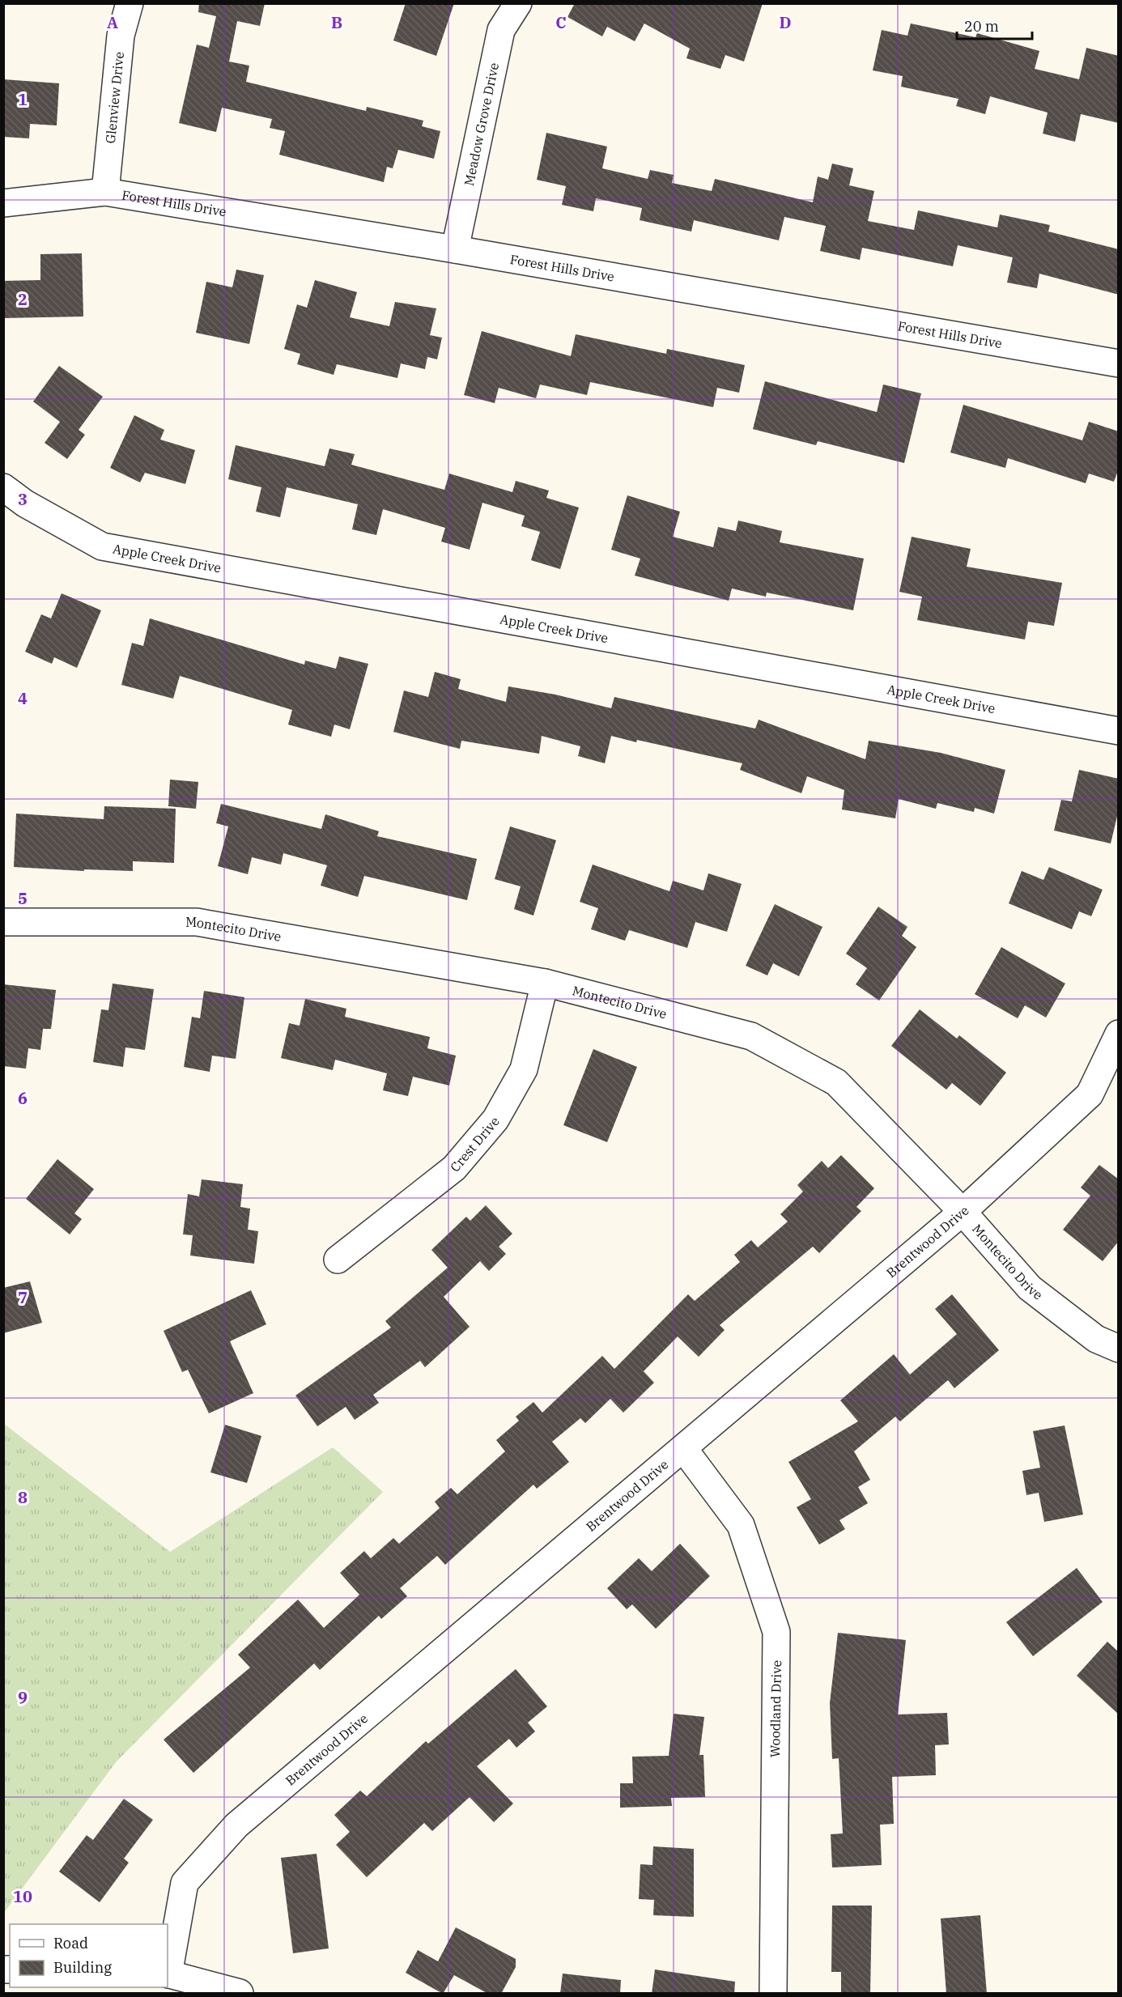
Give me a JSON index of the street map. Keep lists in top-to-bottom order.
{
  "streets": {
    "street": [
      "Glenview Drive",
      "Meadow Grove Drive",
      "Forest Hills Drive",
      "Apple Creek Drive",
      "Montecito Drive",
      "Crest Drive",
      "Brentwood Drive",
      "Woodland Drive"
    ]
  },
  "crossings": [
    ["Glenview Drive", "Forest Hills Drive"],
    ["Meadow Grove Drive", "Forest Hills Drive"],
    ["Montecito Drive", "Crest Drive"],
    ["Montecito Drive", "Brentwood Drive"],
    ["Brentwood Drive", "Woodland Drive"]
  ],
  "legend": ["Road", "Building"],
  "scale_bar": "20 m",
  "grid": {
    "columns": [
      "A",
      "B",
      "C",
      "D"
    ],
    "rows": [
      "1",
      "2",
      "3",
      "4",
      "5",
      "6",
      "7",
      "8",
      "9",
      "10"
    ]
  }
}
